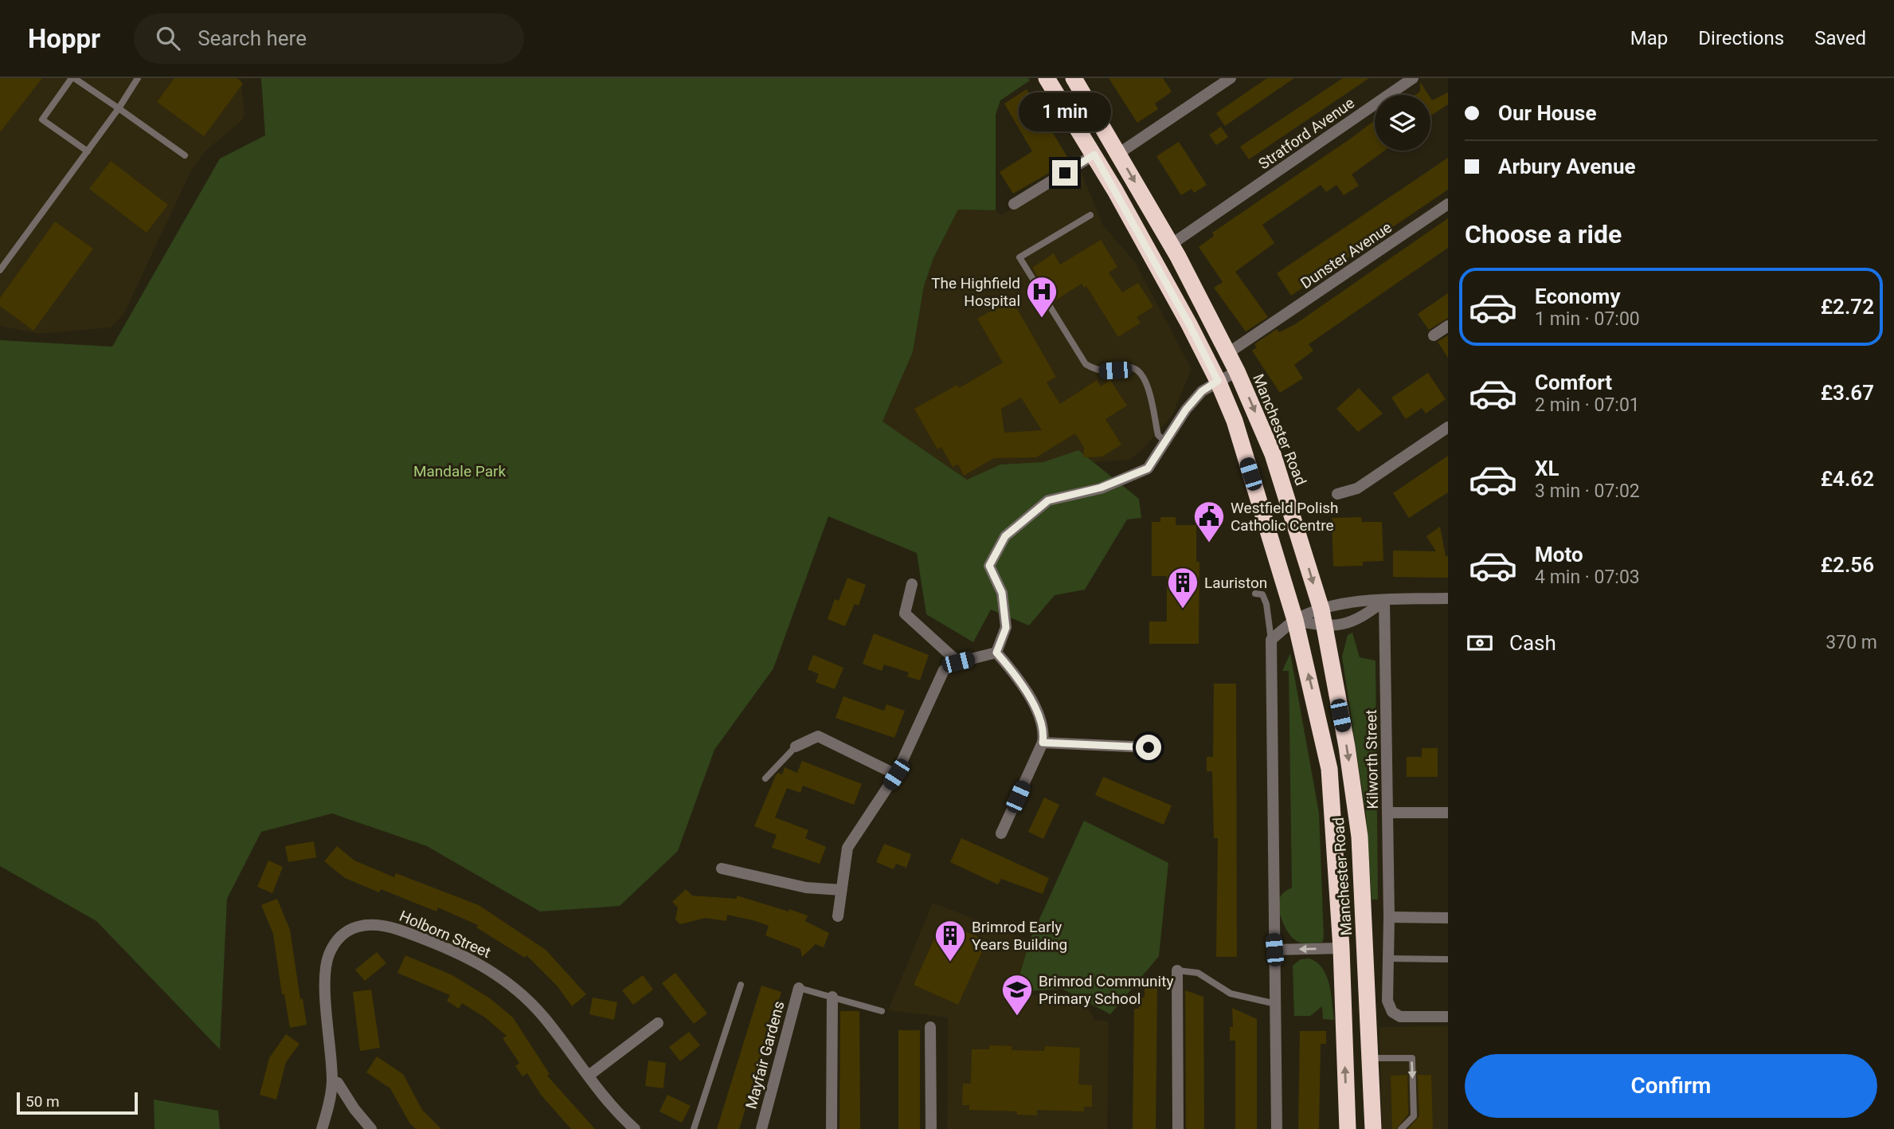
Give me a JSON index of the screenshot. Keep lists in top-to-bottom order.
{
  "streets": {
    "highway": ["Manchester Road"],
    "street": [
      "Stratford Avenue",
      "Dunster Avenue",
      "Kilworth Street",
      "Holborn Street",
      "Mayfair Gardens"
    ]
  },
  "crossings": [
    ["Stratford Avenue", "Manchester Road"],
    ["Dunster Avenue", "Manchester Road"]
  ],
  "parks": ["Mandale Park"],
  "places": {
    "hospital": ["The Highfield Hospital"],
    "public building": ["Westfield Polish Catholic Centre"],
    "building": ["Lauriston", "Brimrod Early Years Building"],
    "school or university": ["Brimrod Community Primary School"]
  },
  "scale_bar": "50 m",
  "page": {
    "header": "Hoppr",
    "search": "Search here",
    "nav": ["Map", "Directions", "Saved"],
    "banner": ["Our House", "Arbury Avenue"],
    "bubble": "1 min",
    "heading": "Choose a ride",
    "list": [
      {
        "name": "Economy",
        "note": "1 min · 07:00",
        "value": "£2.72"
      },
      {
        "name": "Comfort",
        "note": "2 min · 07:01",
        "value": "£3.67"
      },
      {
        "name": "XL",
        "note": "3 min · 07:02",
        "value": "£4.62"
      },
      {
        "name": "Moto",
        "note": "4 min · 07:03",
        "value": "£2.56"
      }
    ],
    "pay": ["Cash", "370 m"],
    "buttons": "Confirm",
    "scale": "50 m"
  }
}
